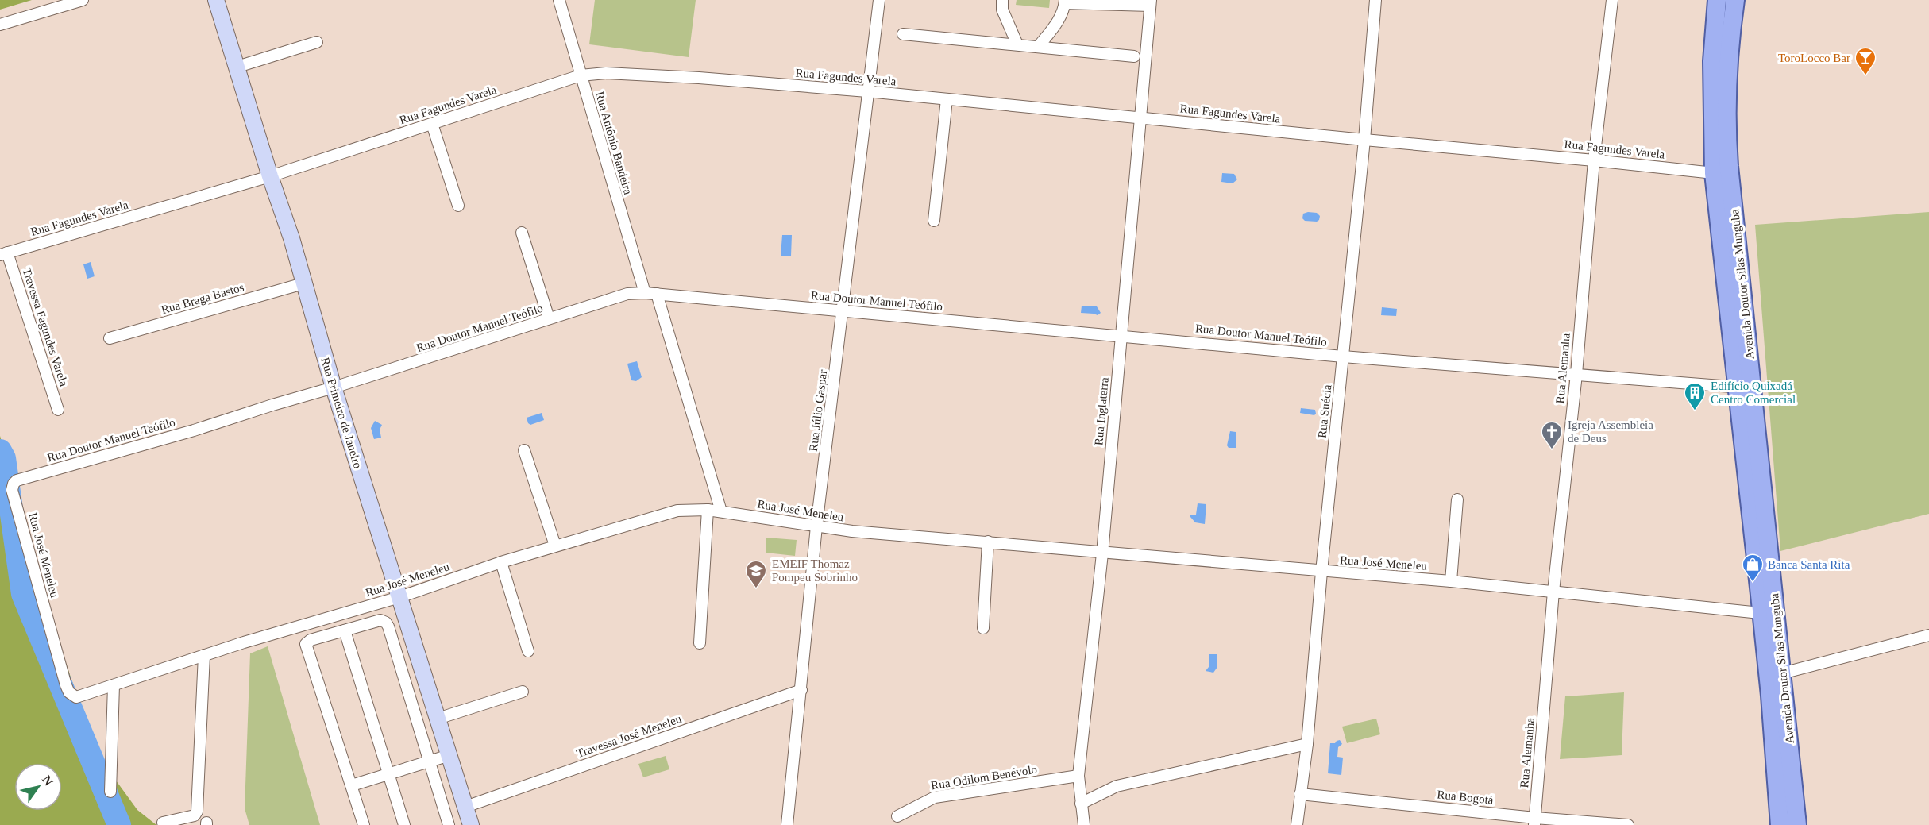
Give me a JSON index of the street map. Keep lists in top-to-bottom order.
{
  "streets": {
    "main road": ["Avenida Doutor Silas Munguba"],
    "street": [
      "Rua Fagundes Varela",
      "Rua Antônio Bandeira",
      "Rua Braga Bastos",
      "Rua Doutor Manuel Teófilo",
      "Travessa Fagundes Varela",
      "Rua Alemanha",
      "Rua Júlio Gaspar",
      "Rua Inglaterra",
      "Rua Suécia",
      "Rua Primeiro de Janeiro",
      "Rua José Meneleu",
      "Travessa José Meneleu",
      "Rua Odilom Benévolo",
      "Rua Bogotá"
    ]
  },
  "crossings": [
    ["Rua Fagundes Varela", "Rua Antônio Bandeira"],
    ["Rua Fagundes Varela", "Avenida Doutor Silas Munguba"],
    ["Rua Fagundes Varela", "Travessa Fagundes Varela"],
    ["Rua Fagundes Varela", "Rua Alemanha"],
    ["Rua Fagundes Varela", "Rua Júlio Gaspar"],
    ["Rua Fagundes Varela", "Rua Inglaterra"],
    ["Rua Fagundes Varela", "Rua Suécia"],
    ["Rua Fagundes Varela", "Rua Primeiro de Janeiro"],
    ["Rua Antônio Bandeira", "Rua Doutor Manuel Teófilo"],
    ["Avenida Doutor Silas Munguba", "Rua Doutor Manuel Teófilo"],
    ["Avenida Doutor Silas Munguba", "Rua José Meneleu"],
    ["Rua Braga Bastos", "Rua Primeiro de Janeiro"],
    ["Rua Doutor Manuel Teófilo", "Rua Alemanha"],
    ["Rua Doutor Manuel Teófilo", "Rua Júlio Gaspar"],
    ["Rua Doutor Manuel Teófilo", "Rua Inglaterra"],
    ["Rua Doutor Manuel Teófilo", "Rua Suécia"],
    ["Rua Doutor Manuel Teófilo", "Rua Primeiro de Janeiro"],
    ["Rua Doutor Manuel Teófilo", "Rua José Meneleu"],
    ["Rua Alemanha", "Rua José Meneleu"],
    ["Rua Alemanha", "Rua Bogotá"],
    ["Rua Júlio Gaspar", "Rua José Meneleu"],
    ["Rua Júlio Gaspar", "Travessa José Meneleu"],
    ["Rua Inglaterra", "Rua José Meneleu"],
    ["Rua Inglaterra", "Rua Odilom Benévolo"],
    ["Rua Suécia", "Rua José Meneleu"],
    ["Rua Suécia", "Rua Bogotá"],
    ["Rua Primeiro de Janeiro", "Rua José Meneleu"],
    ["Rua Primeiro de Janeiro", "Travessa José Meneleu"]
  ],
  "places": {
    "bar": ["ToroLocco Bar"],
    "building": ["Edifício Quixadá Centro Comercial"],
    "church": ["Igreja Assembleia de Deus"],
    "shop": ["Banca Santa Rita"],
    "school or university": ["EMEIF Thomaz Pompeu Sobrinho"]
  },
  "north": "top right"
}
